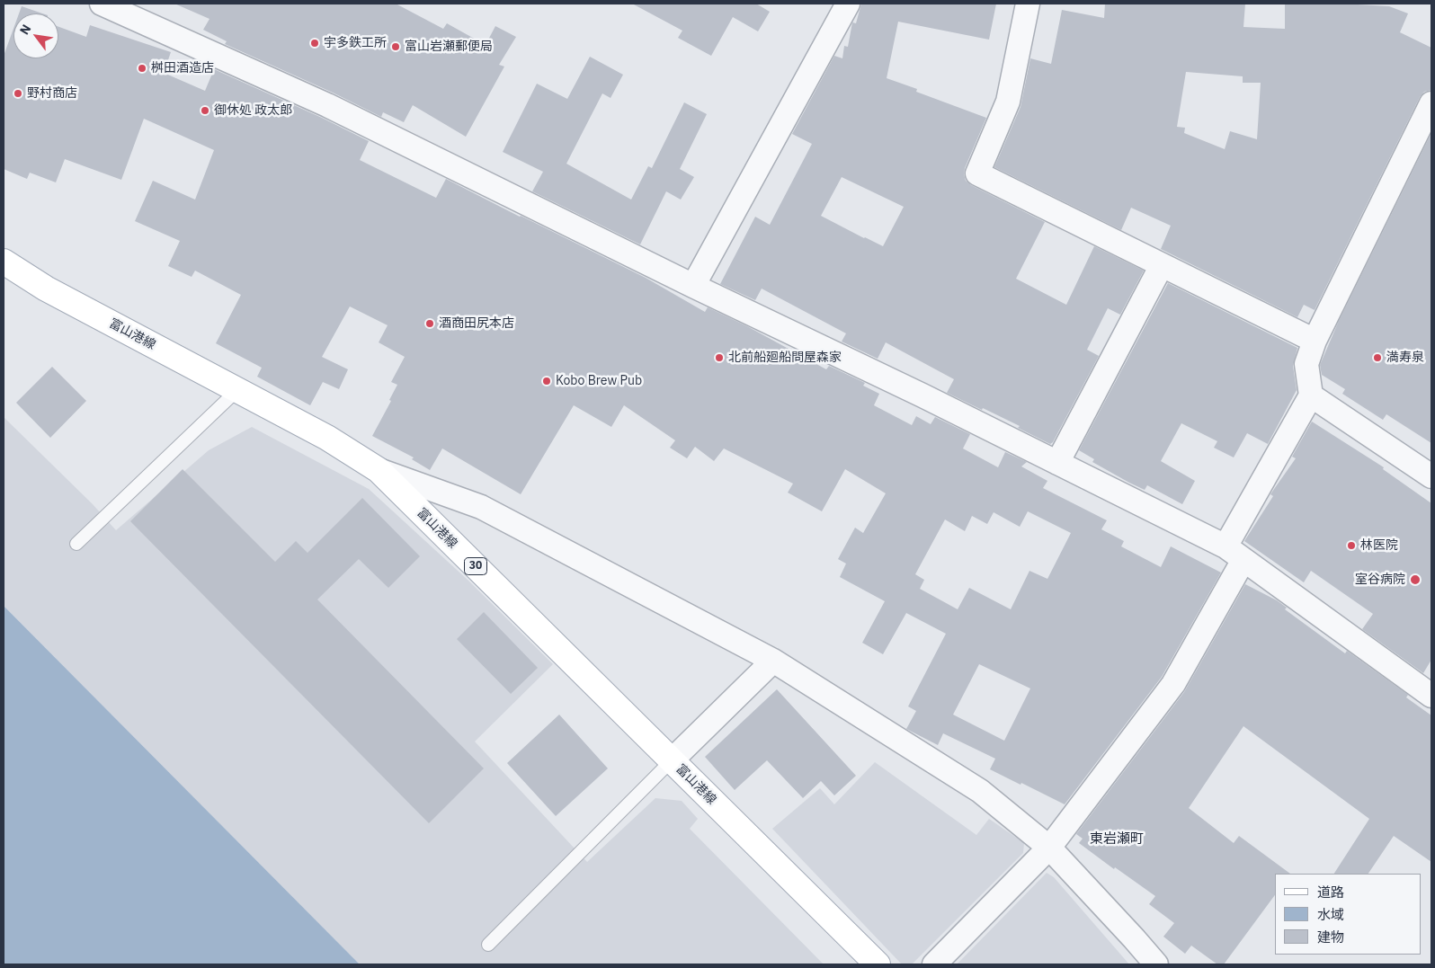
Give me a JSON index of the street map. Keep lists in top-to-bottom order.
{
  "streets": {
    "main road": ["富山港線", "30"]
  },
  "districts": ["東岩瀬町"],
  "places": [
    "宇多鉄工所",
    "富山岩瀬郵便局",
    "桝田酒造店",
    "野村商店",
    "御休処 政太郎",
    "酒商田尻本店",
    "北前船廻船問屋森家",
    "満寿泉",
    "Kobo Brew Pub",
    "林医院",
    "室谷病院"
  ],
  "legend": ["道路", "水域", "建物"],
  "north": "top left"
}
